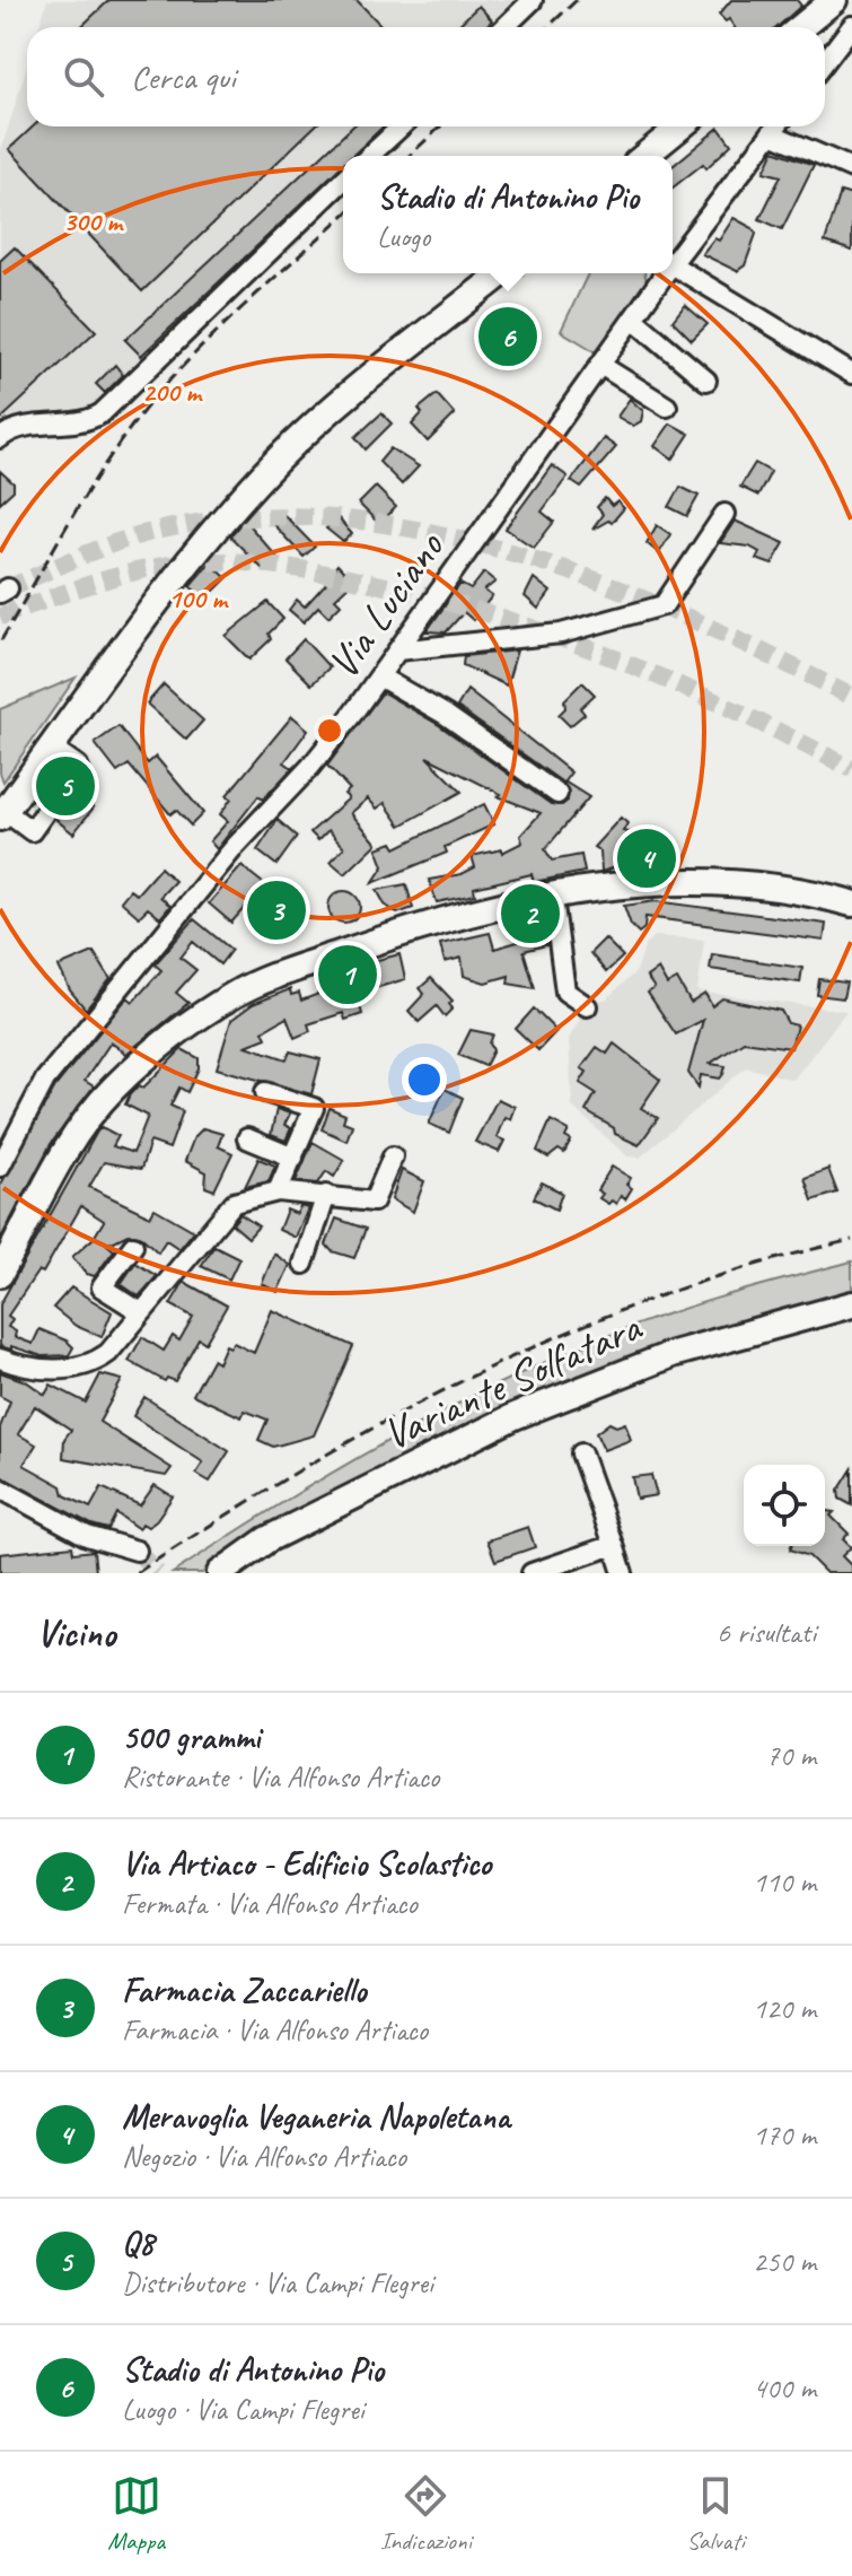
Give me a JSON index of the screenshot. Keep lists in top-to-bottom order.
{
  "streets": {
    "main road": ["Variante Solfatara"],
    "street": ["Via Luciano"]
  },
  "page": {
    "search": "Cerca qui",
    "popup": ["Stadio di Antonino Pio", "Luogo"],
    "pins": [
      "6",
      "5",
      "4",
      "3",
      "2",
      "1"
    ],
    "heading": ["Vicino", "6 risultati"],
    "list": [
      {
        "mark": "1",
        "name": "500 grammi",
        "note": "Ristorante · Via Alfonso Artiaco",
        "value": "70 m"
      },
      {
        "mark": "2",
        "name": "Via Artiaco - Edificio Scolastico",
        "note": "Fermata · Via Alfonso Artiaco",
        "value": "110 m"
      },
      {
        "mark": "3",
        "name": "Farmacia Zaccariello",
        "note": "Farmacia · Via Alfonso Artiaco",
        "value": "120 m"
      },
      {
        "mark": "4",
        "name": "Meravoglia Veganeria Napoletana",
        "note": "Negozio · Via Alfonso Artiaco",
        "value": "170 m"
      },
      {
        "mark": "5",
        "name": "Q8",
        "note": "Distributore · Via Campi Flegrei",
        "value": "250 m"
      },
      {
        "mark": "6",
        "name": "Stadio di Antonino Pio",
        "note": "Luogo · Via Campi Flegrei",
        "value": "400 m"
      }
    ],
    "nav": ["Mappa", "Indicazioni", "Salvati"]
  },
  "rings": ["300 m", "200 m", "100 m"]
}
